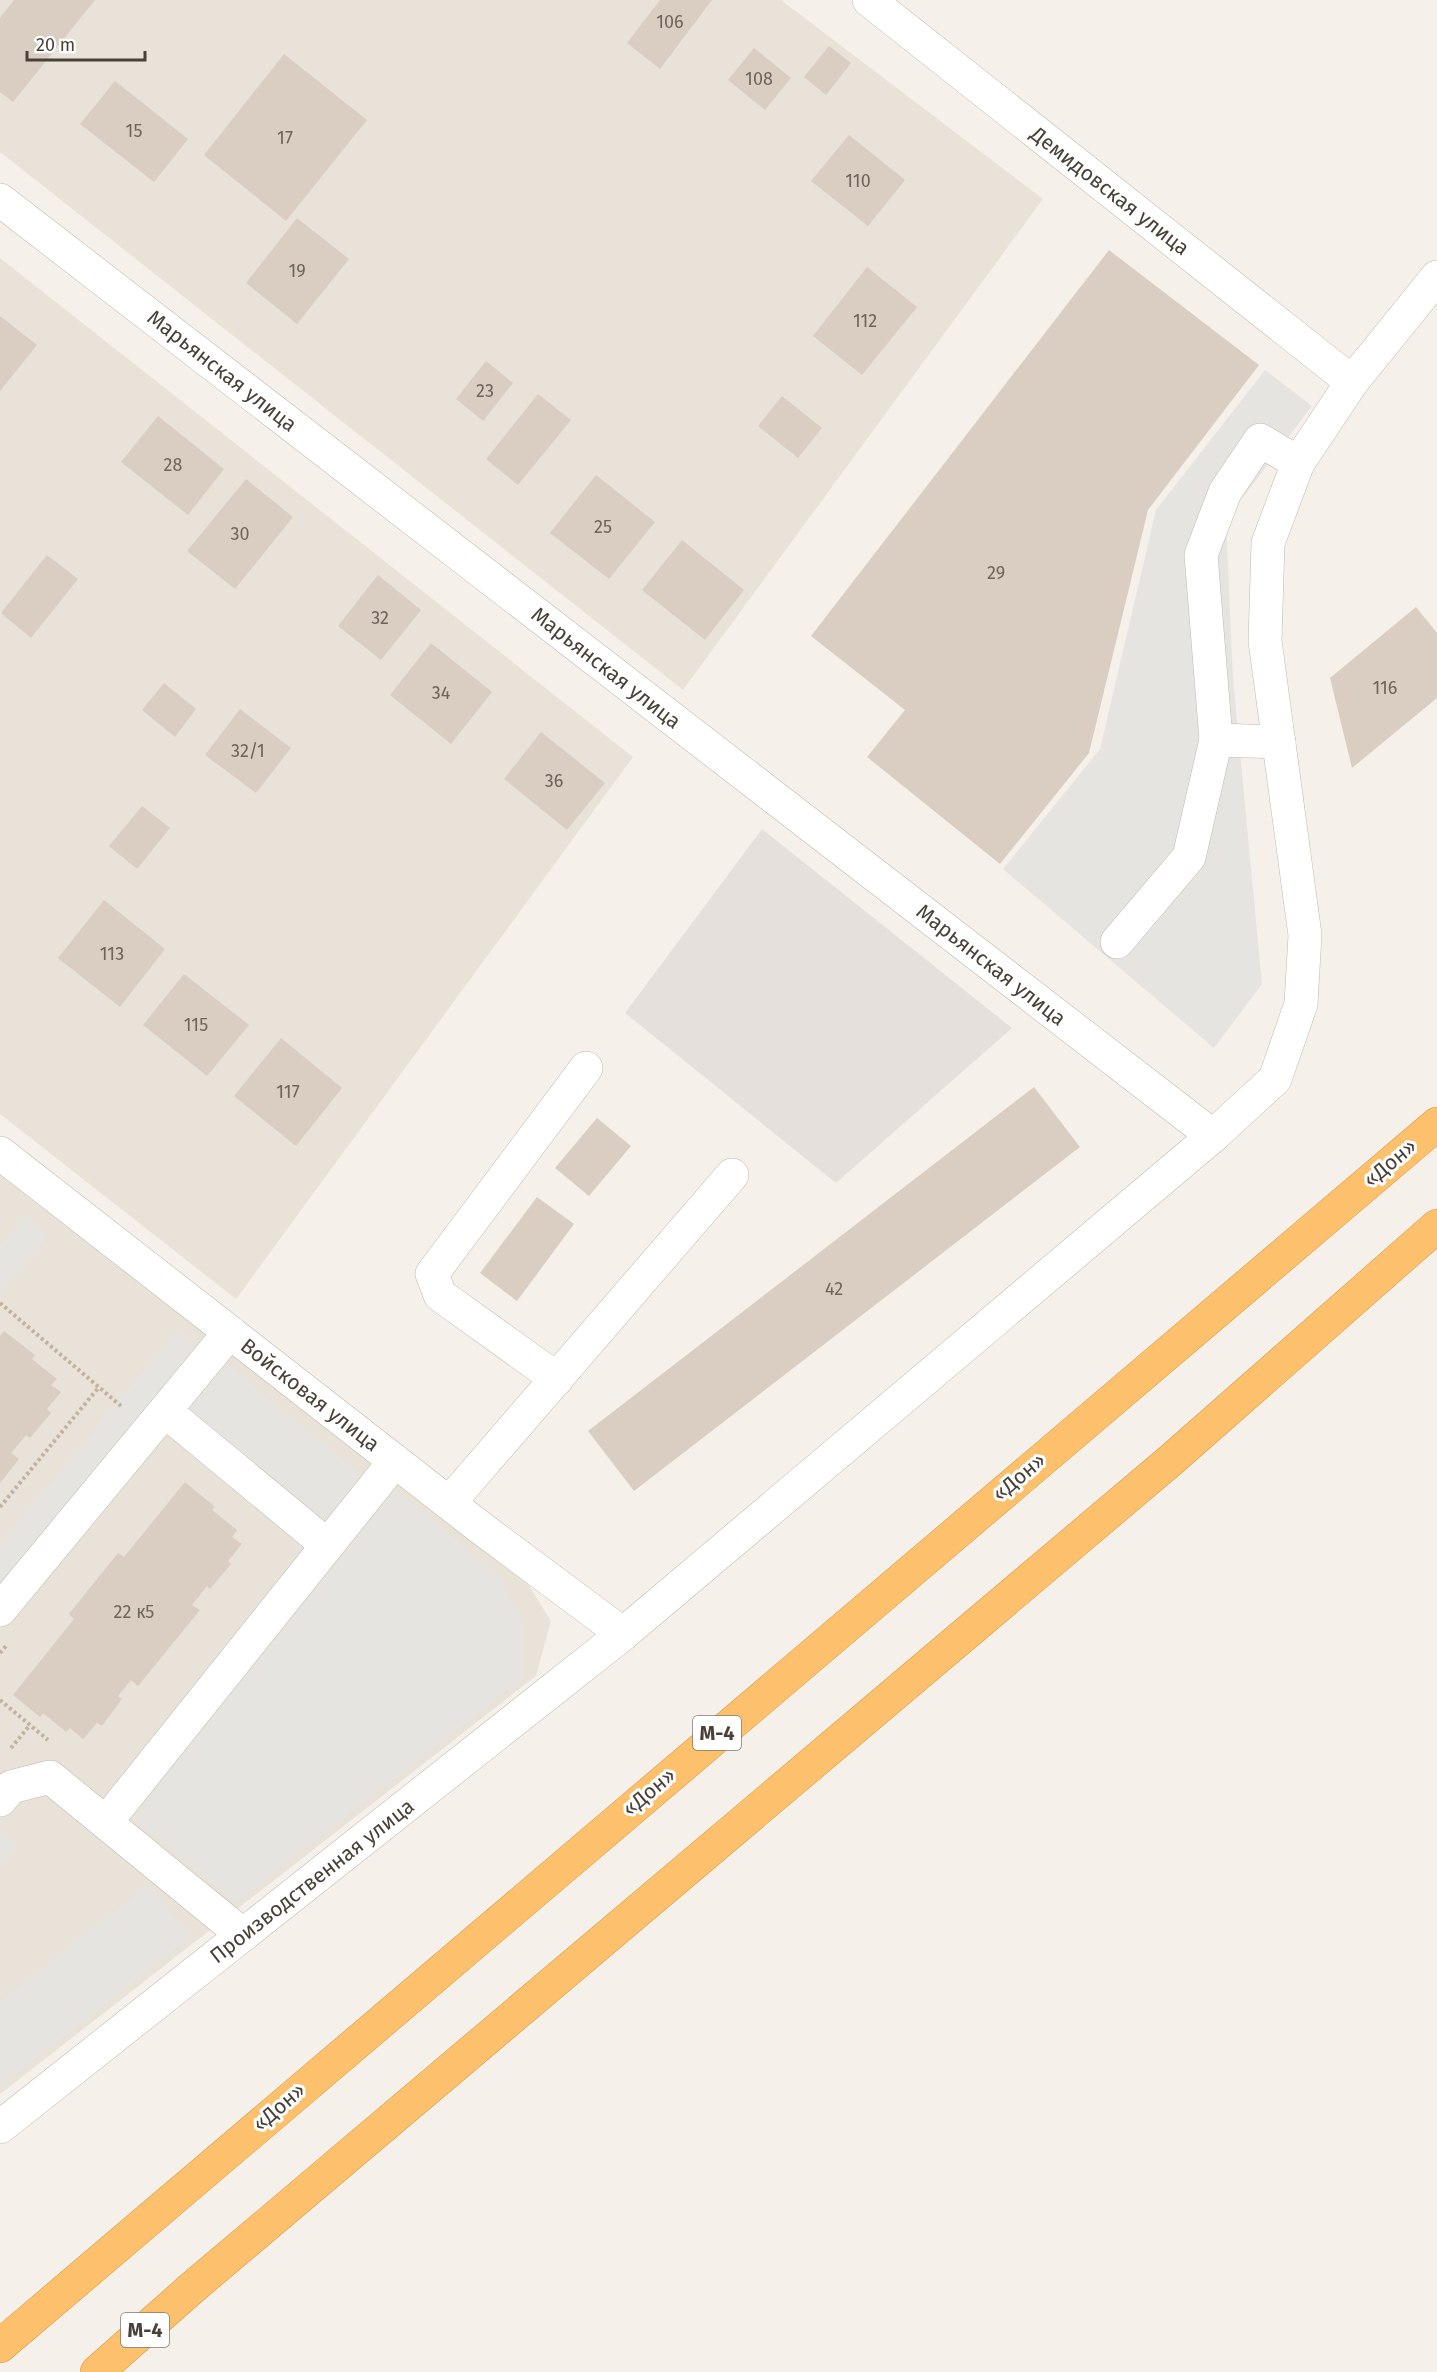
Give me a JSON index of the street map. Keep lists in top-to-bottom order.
{
  "streets": {
    "highway": ["«Дон»", "М-4"],
    "street": [
      "Демидовская улица",
      "Марьянская улица",
      "Войсковая улица",
      "Производственная улица"
    ]
  },
  "crossings": [
    ["Демидовская улица", "Производственная улица"],
    ["Марьянская улица", "Производственная улица"],
    ["Войсковая улица", "Производственная улица"]
  ],
  "house_numbers": [
    "106",
    "108",
    "15",
    "17",
    "110",
    "19",
    "112",
    "23",
    "28",
    "25",
    "30",
    "29",
    "32",
    "116",
    "34",
    "32/1",
    "36",
    "113",
    "115",
    "117",
    "42",
    "22 к5"
  ],
  "scale_bar": "20 m"
}
